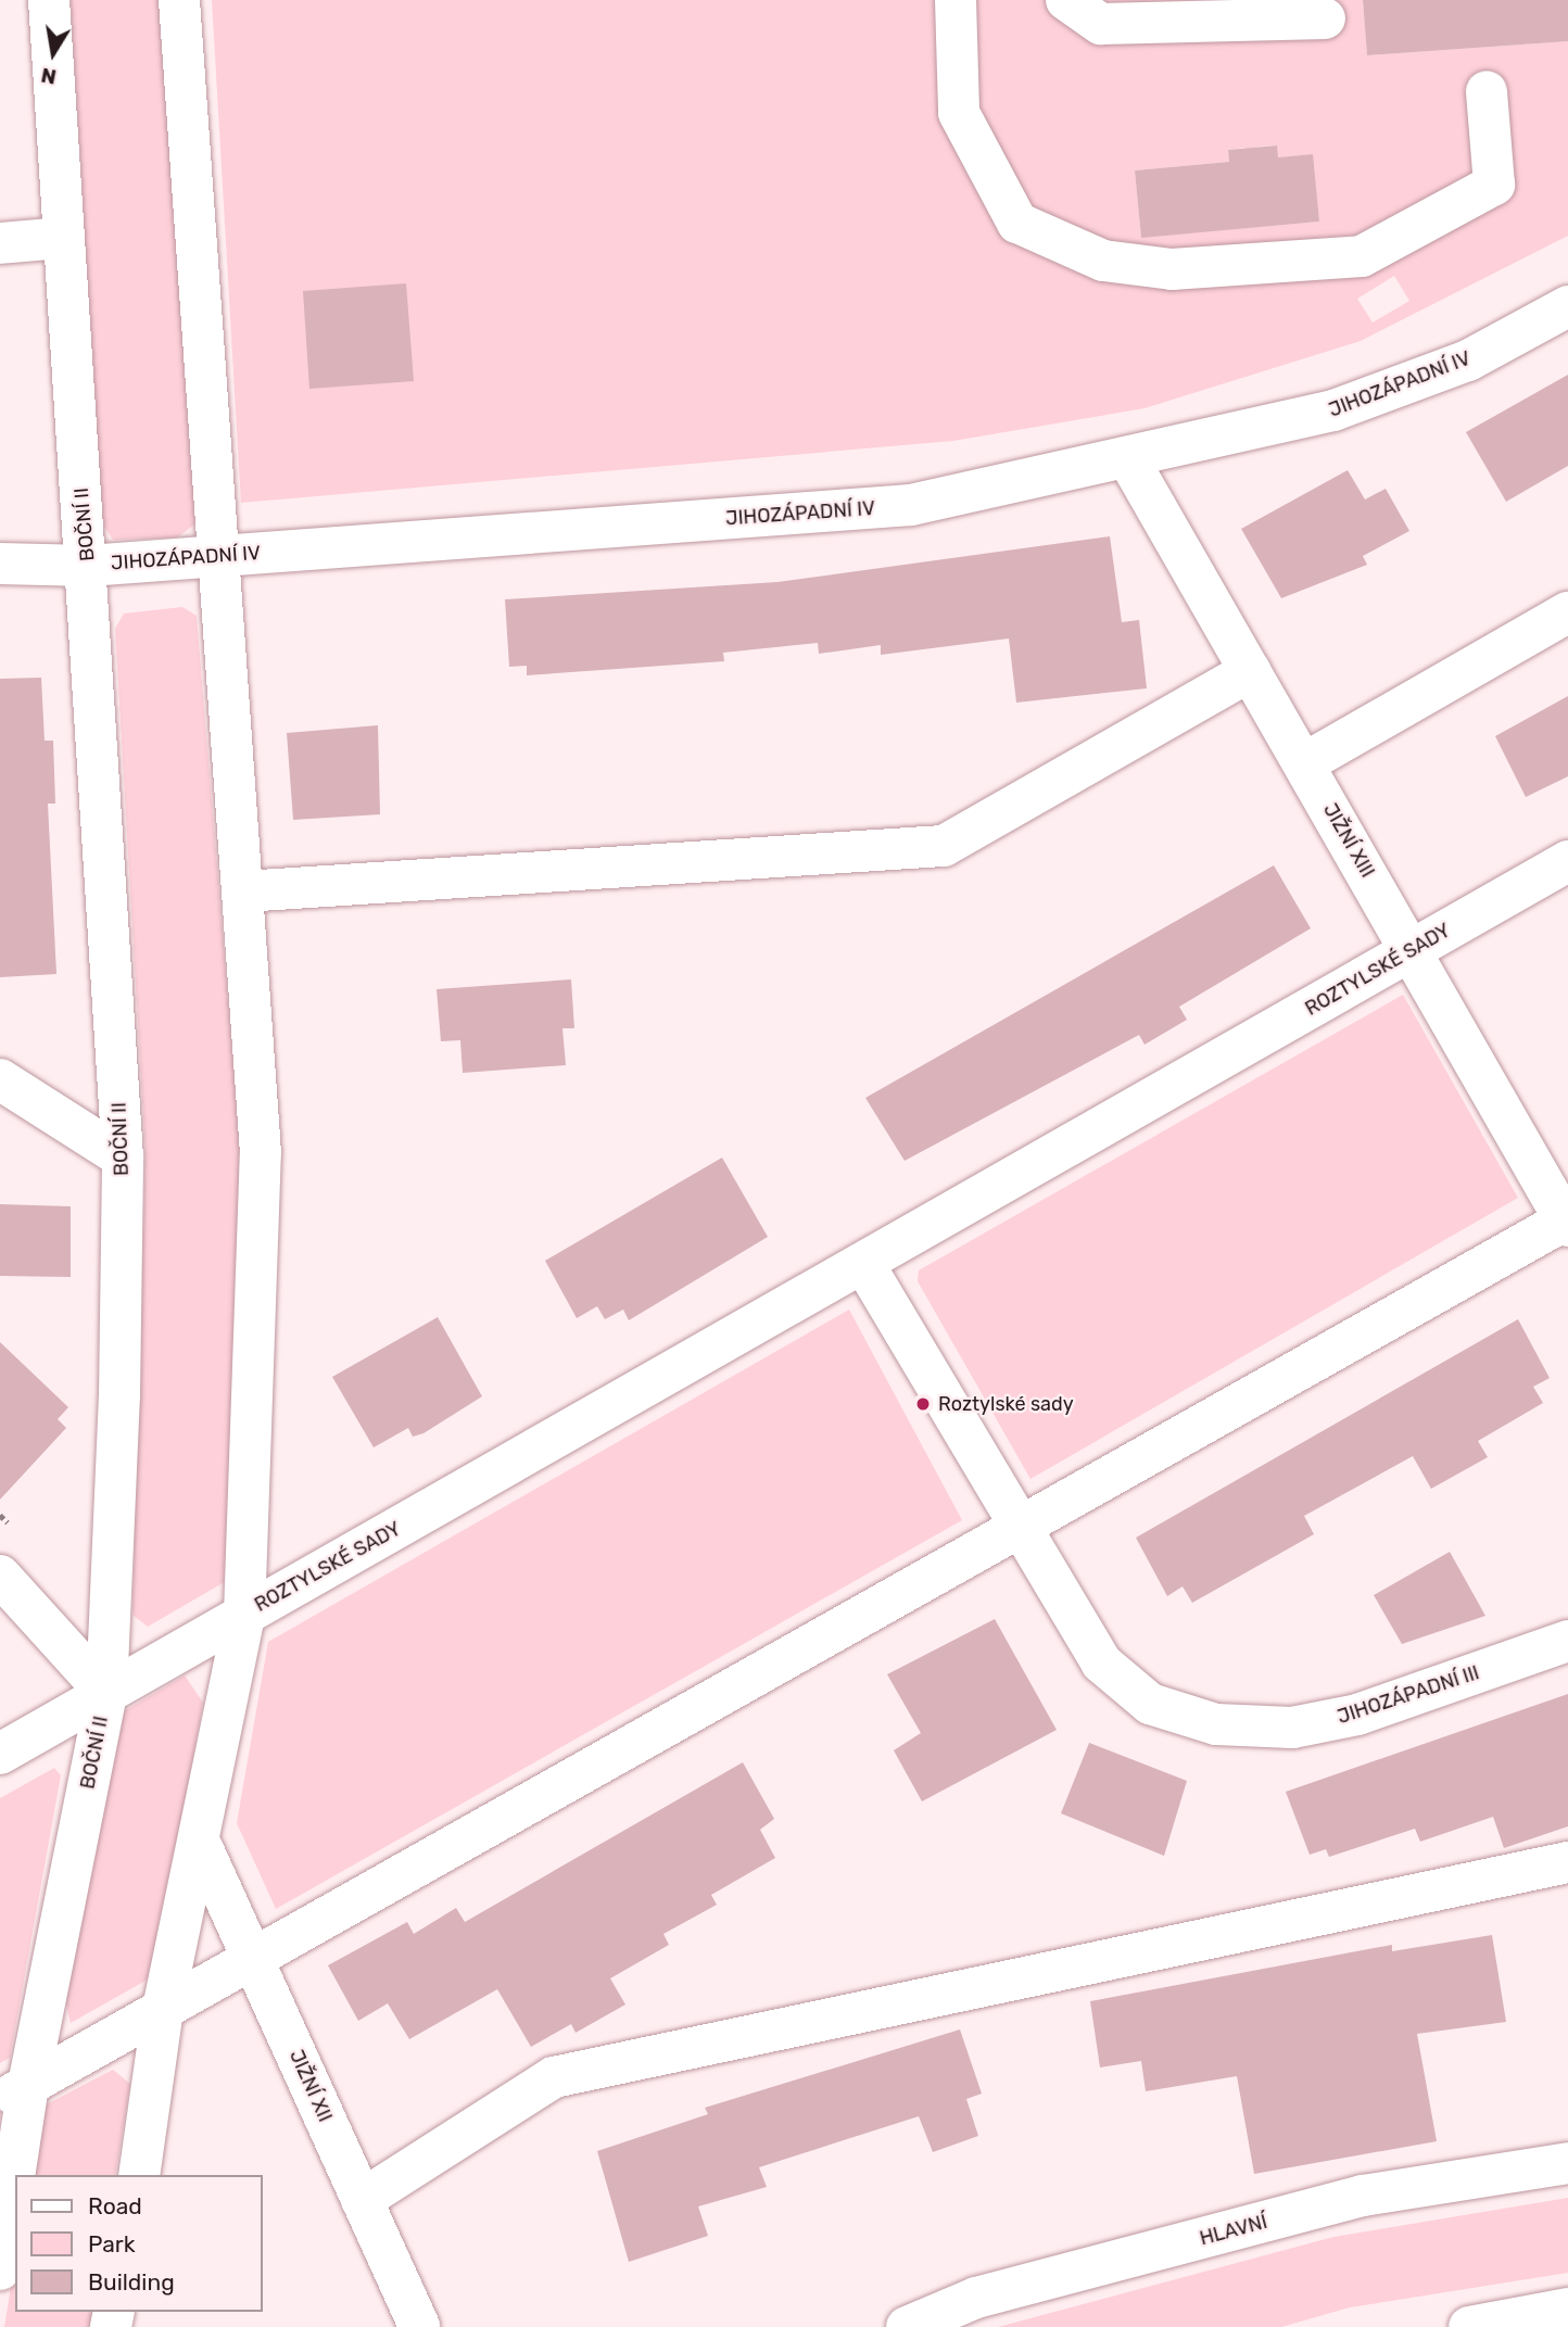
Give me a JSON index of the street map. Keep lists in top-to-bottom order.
{
  "streets": {
    "street": [
      "JIHOZÁPADNÍ IV",
      "BOČNÍ II",
      "JIŽNÍ XIII",
      "ROZTYLSKÉ SADY",
      "JIHOZÁPADNÍ III",
      "JIŽNÍ XII",
      "HLAVNÍ"
    ]
  },
  "crossings": [
    ["JIHOZÁPADNÍ IV", "BOČNÍ II"],
    ["JIHOZÁPADNÍ IV", "JIŽNÍ XIII"],
    ["BOČNÍ II", "ROZTYLSKÉ SADY"],
    ["JIŽNÍ XIII", "ROZTYLSKÉ SADY"],
    ["ROZTYLSKÉ SADY", "JIHOZÁPADNÍ III"]
  ],
  "places": ["Roztylské sady"],
  "legend": ["Road", "Park", "Building"],
  "north": "bottom"
}
